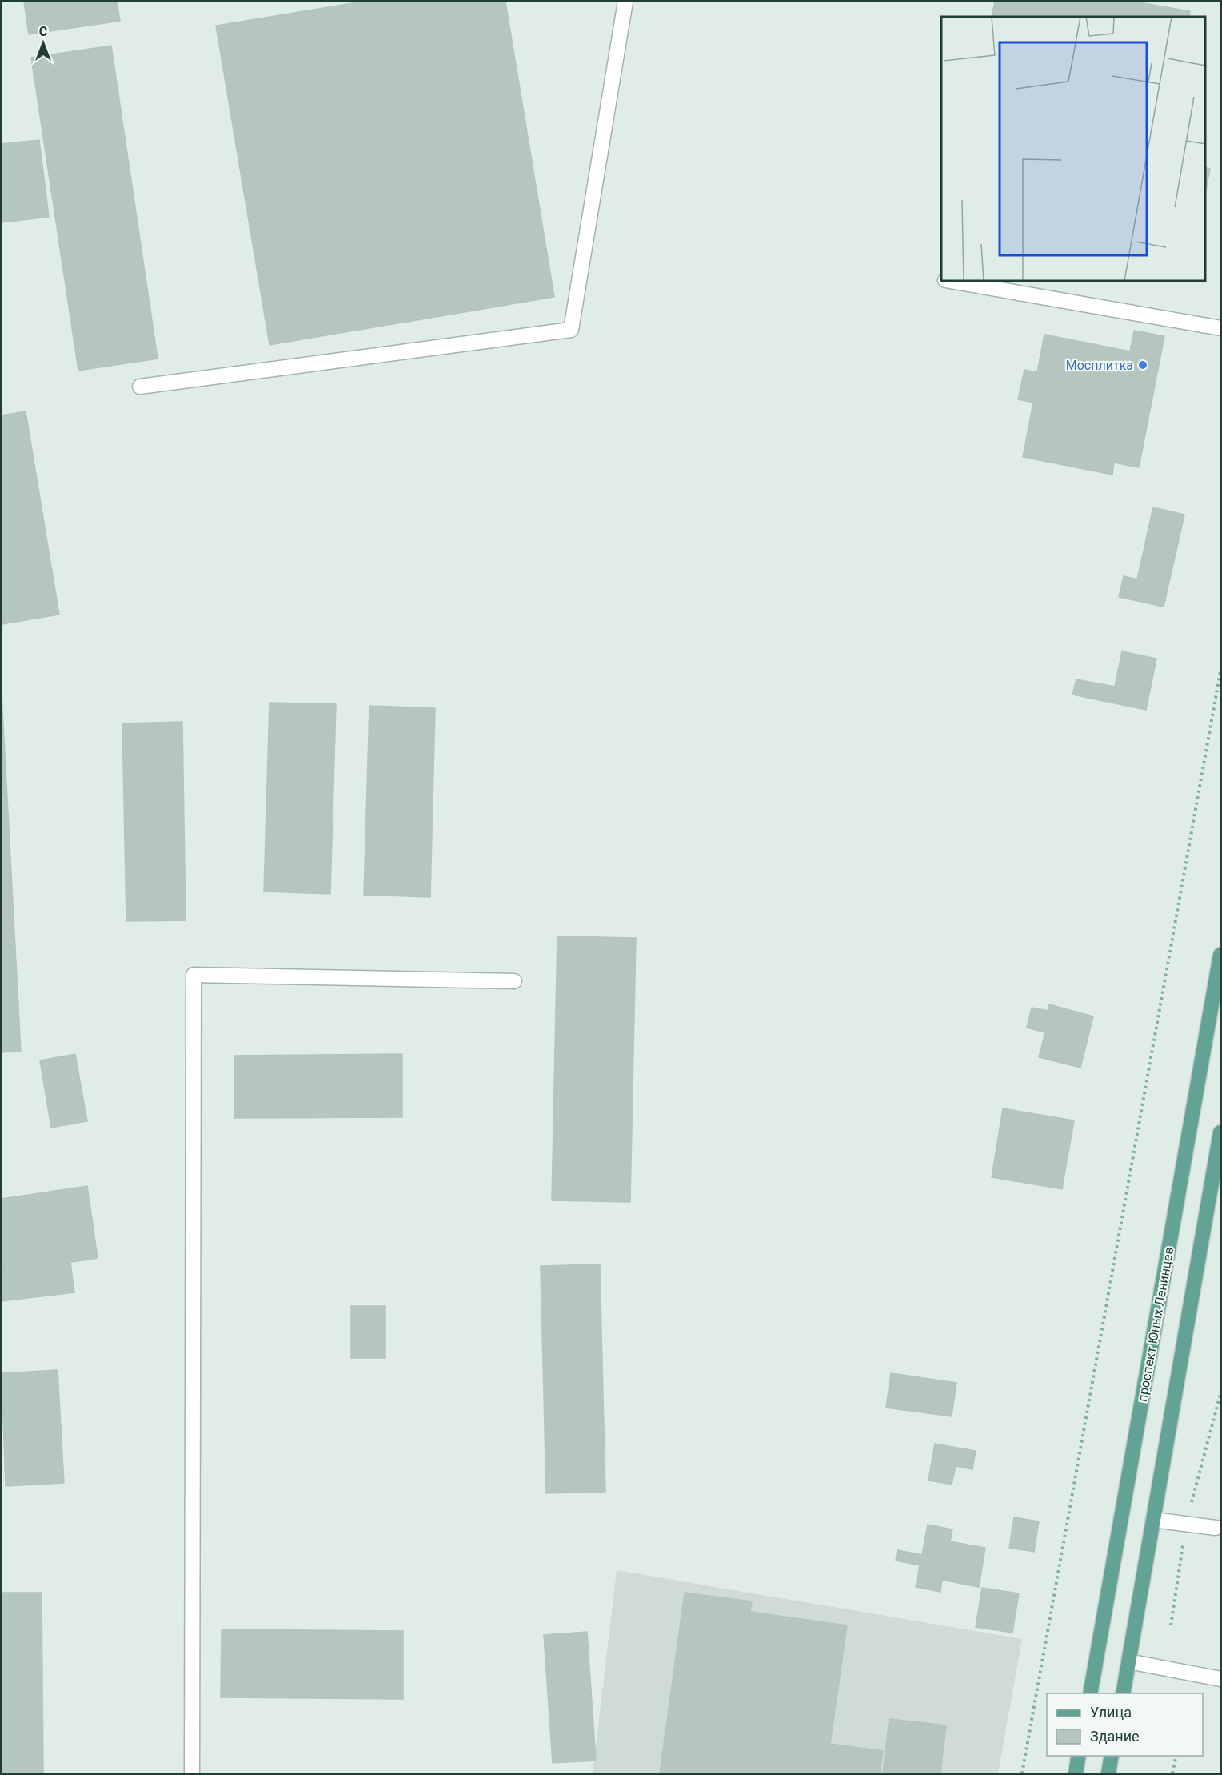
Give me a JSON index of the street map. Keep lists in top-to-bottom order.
{
  "streets": {
    "main road": ["проспект Юных Ленинцев"]
  },
  "places": ["Мосплитка"],
  "legend": ["Улица", "Здание"],
  "north": "top"
}
